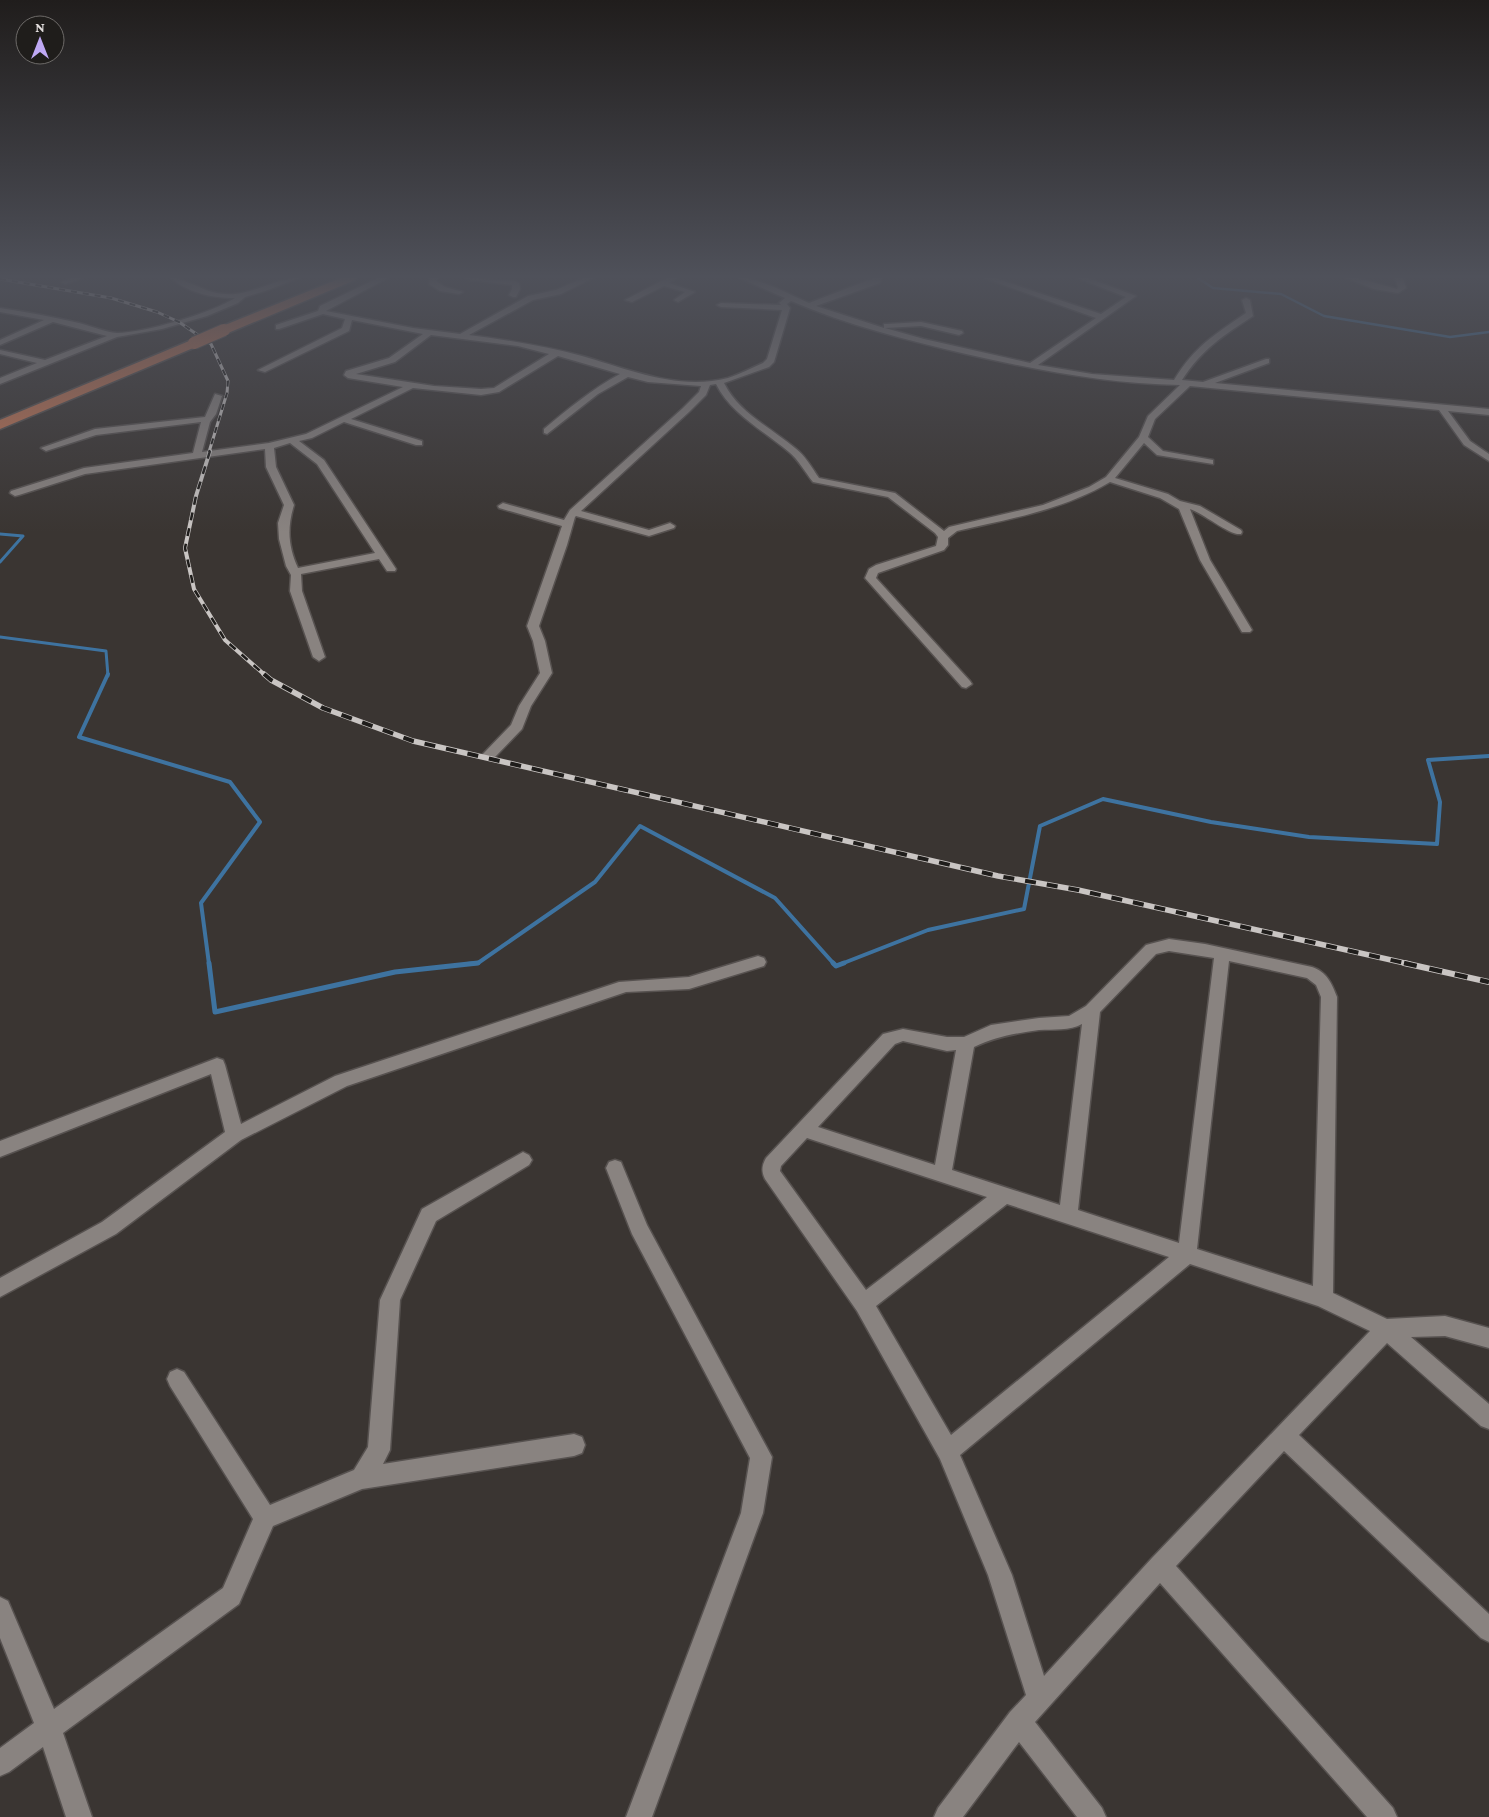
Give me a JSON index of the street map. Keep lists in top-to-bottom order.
{
  "north": "top"
}
